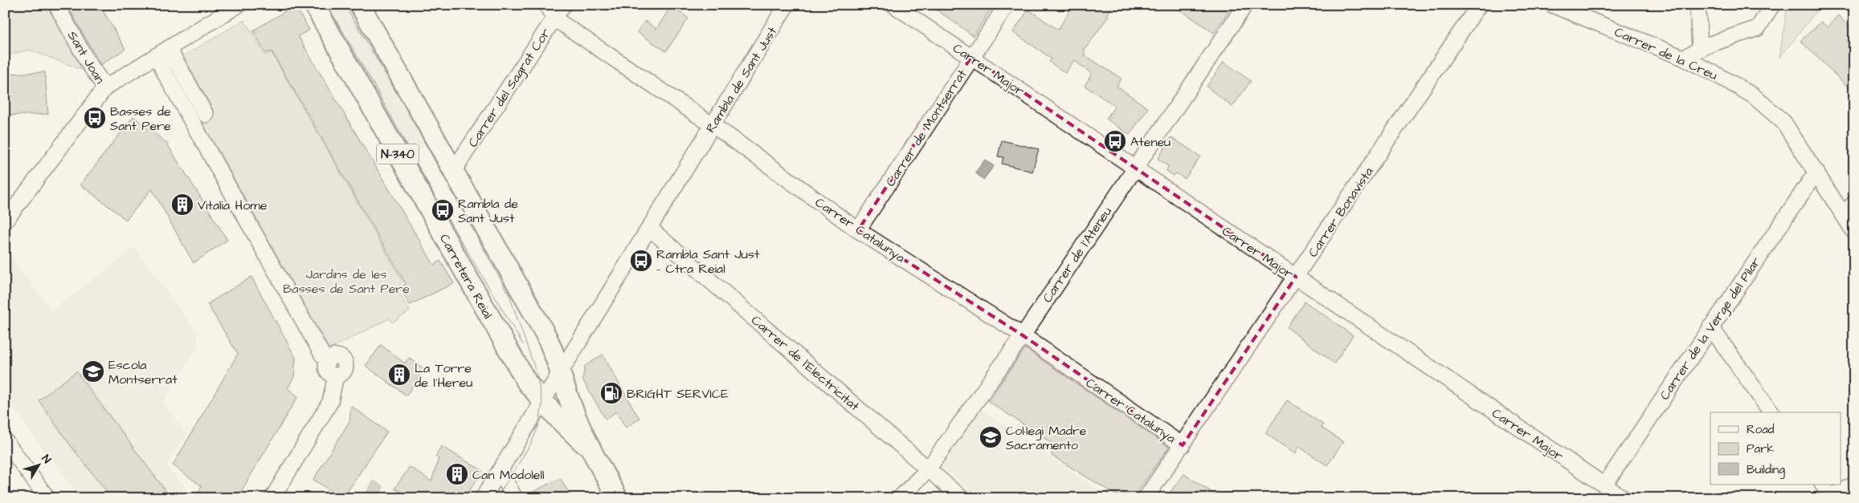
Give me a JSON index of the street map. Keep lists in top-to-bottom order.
{
  "streets": {
    "main road": ["N-340", "Carretera Reial"],
    "street": [
      "Carrer de la Creu",
      "Sant Joan",
      "Carrer Major",
      "Rambla de Sant Just",
      "Carrer del Sagrat Cor",
      "Carrer de Montserrat",
      "Carrer Bonavista",
      "Carrer Catalunya",
      "Carrer de l'Ateneu",
      "Carrer de la Verge del Pilar",
      "Carrer de l'Electricitat"
    ]
  },
  "crossings": [
    ["Carrer de la Creu", "Carrer de la Verge del Pilar"],
    ["Carrer Major", "Carrer de Montserrat"],
    ["Carrer Major", "Carrer Bonavista"],
    ["Carrer Major", "Carrer de l'Ateneu"],
    ["Carrer Major", "Carrer de la Verge del Pilar"],
    ["Rambla de Sant Just", "Carrer Catalunya"],
    ["Rambla de Sant Just", "Carretera Reial"],
    ["Rambla de Sant Just", "Carrer de l'Electricitat"],
    ["Carrer del Sagrat Cor", "Carrer Catalunya"],
    ["Carrer del Sagrat Cor", "Carretera Reial"],
    ["Carrer de Montserrat", "Carrer Catalunya"],
    ["Carrer Bonavista", "Carrer Catalunya"],
    ["Carrer Catalunya", "Carrer de l'Ateneu"],
    ["Carrer de l'Ateneu", "Carrer de l'Electricitat"]
  ],
  "parks": ["Jardins de les Basses de Sant Pere"],
  "places": {
    "bus stop": [
      "Basses de Sant Pere",
      "Ateneu",
      "Rambla de Sant Just",
      "Rambla Sant Just - Ctra Reial"
    ],
    "building": ["Vitalia Home", "La Torre de l'Hereu", "Can Modolell"],
    "school or university": ["Escola Montserrat", "Col·legi Madre Sacramento"],
    "fuel station": ["BRIGHT SERVICE"]
  },
  "legend": ["Road", "Park", "Building"],
  "north": "top right"
}
